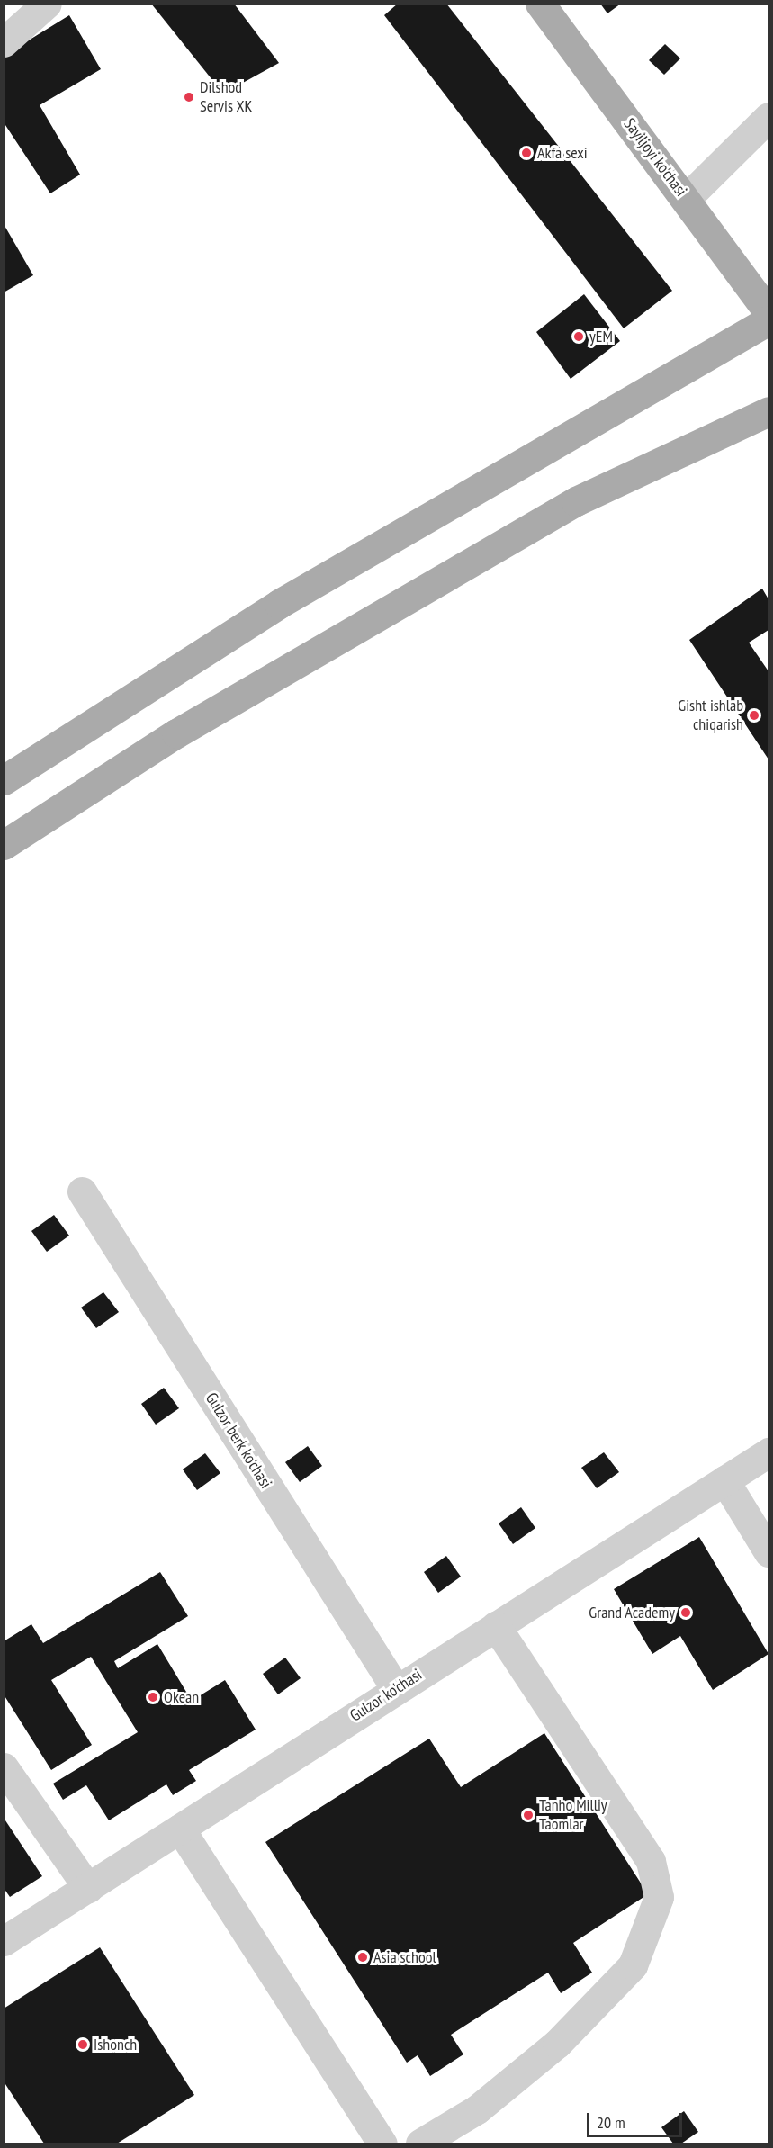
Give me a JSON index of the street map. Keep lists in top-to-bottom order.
{
  "streets": {
    "main road": ["Sayiljoyi ko'chasi"],
    "street": ["Gulzor berk ko'chasi", "Gulzor ko'chasi"]
  },
  "crossings": [
    ["Gulzor berk ko'chasi", "Gulzor ko'chasi"]
  ],
  "places": [
    "Dilshod Servis XK",
    "Akfa sexi",
    "yEM",
    "Gisht ishlab chiqarish",
    "Grand Academy",
    "Okean",
    "Tanho Milliy Taomlar",
    "Asia school",
    "Ishonch"
  ],
  "scale_bar": "20 m"
}
